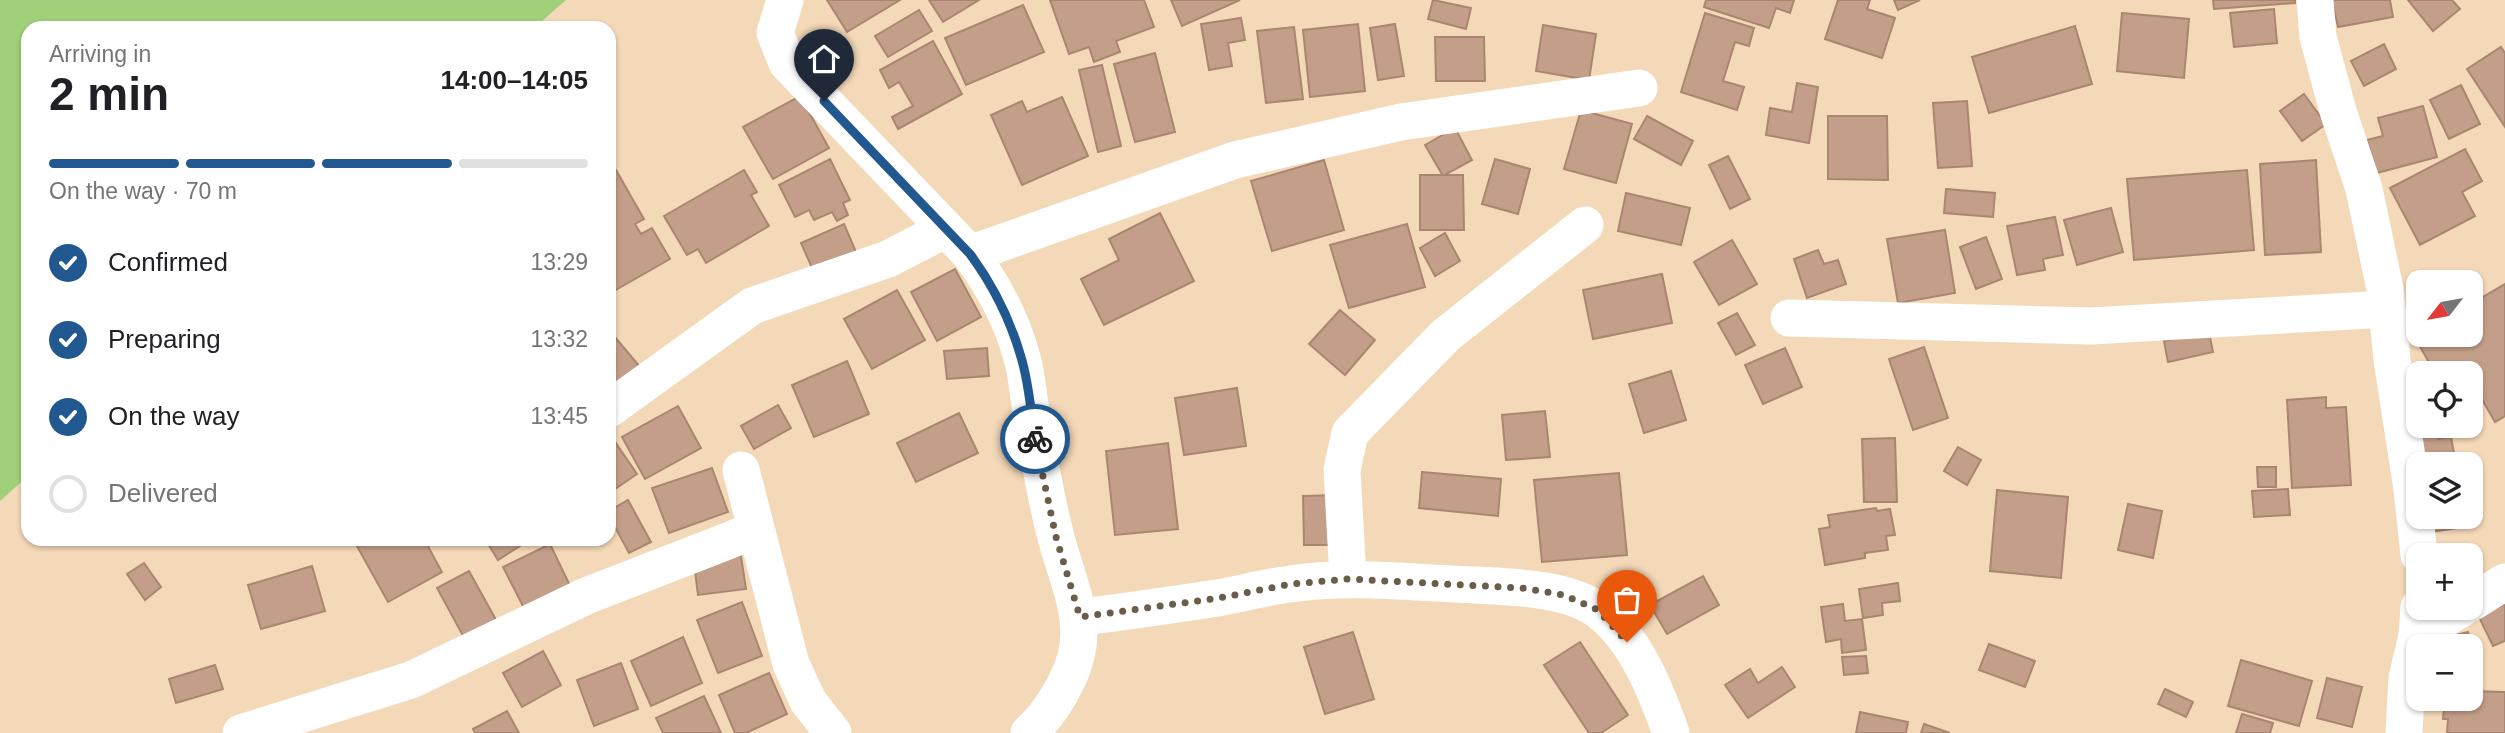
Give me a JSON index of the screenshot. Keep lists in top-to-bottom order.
{
  "north": "bottom left",
  "page": {
    "heading": ["2 min", "Arriving in", "14:00–14:05"],
    "bar": "On the way · 70 m",
    "list": [
      ["Confirmed", "13:29"],
      ["Preparing", "13:32"],
      ["On the way", "13:45"],
      "Delivered"
    ],
    "map_buttons": ["+", "−"]
  }
}
